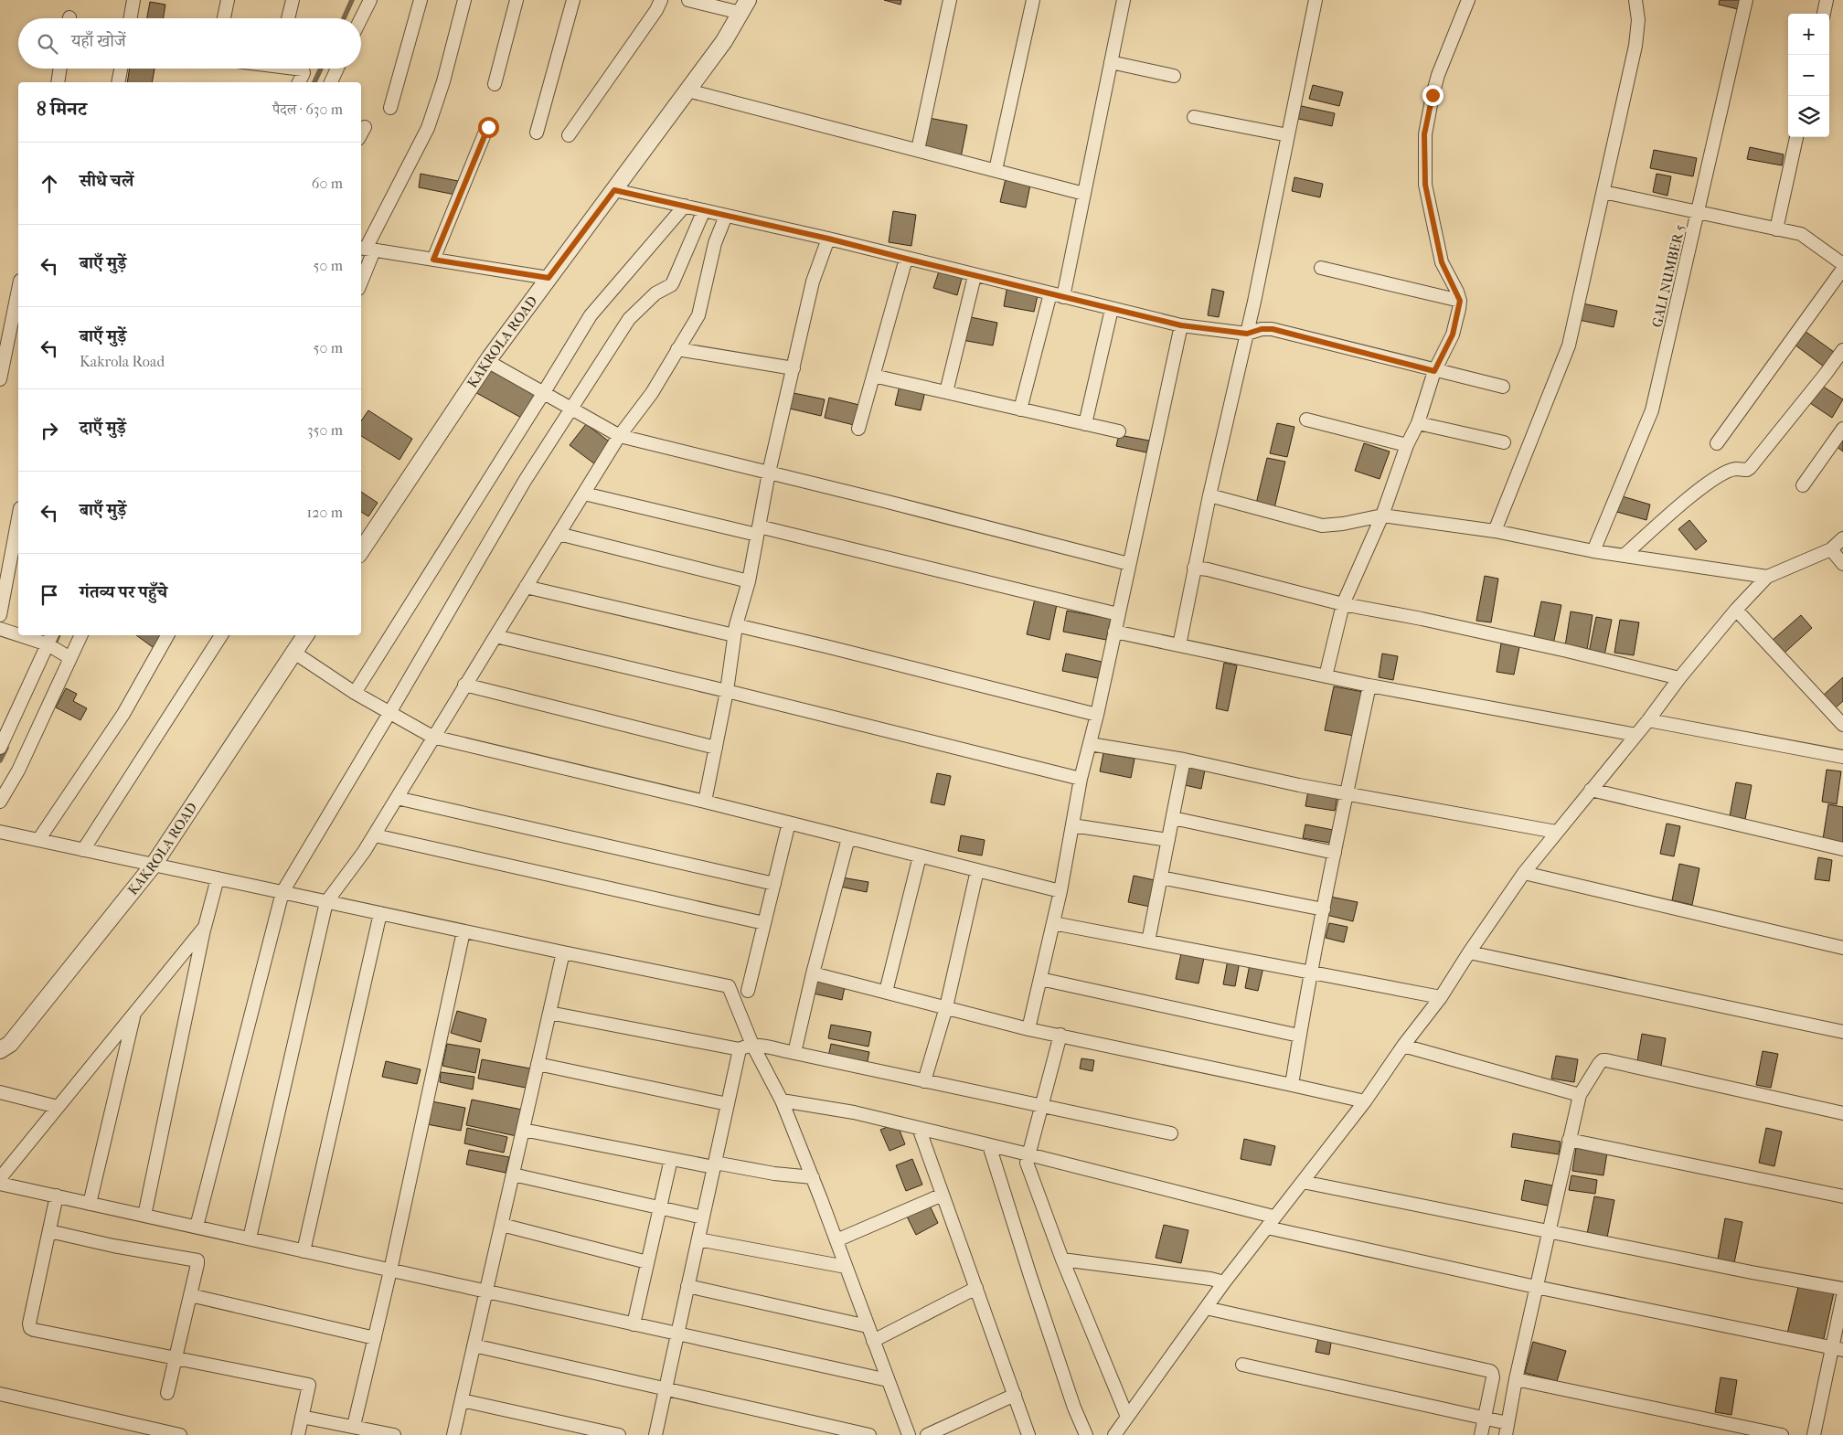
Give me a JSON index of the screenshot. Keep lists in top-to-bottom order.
{
  "streets": {
    "street": ["GALI NUMBER 5", "KAKROLA ROAD"]
  },
  "page": {
    "map_buttons": ["+", "−"],
    "search": "यहाँ खोजें",
    "heading": ["8 मिनट", "पैदल · 630 m"],
    "list": [
      ["सीधे चलें", "60 m"],
      ["बाएँ मुड़ें", "50 m"],
      ["बाएँ मुड़ें", "Kakrola Road", "50 m"],
      ["दाएँ मुड़ें", "350 m"],
      ["बाएँ मुड़ें", "120 m"],
      "गंतव्य पर पहुँचे"
    ]
  }
}
